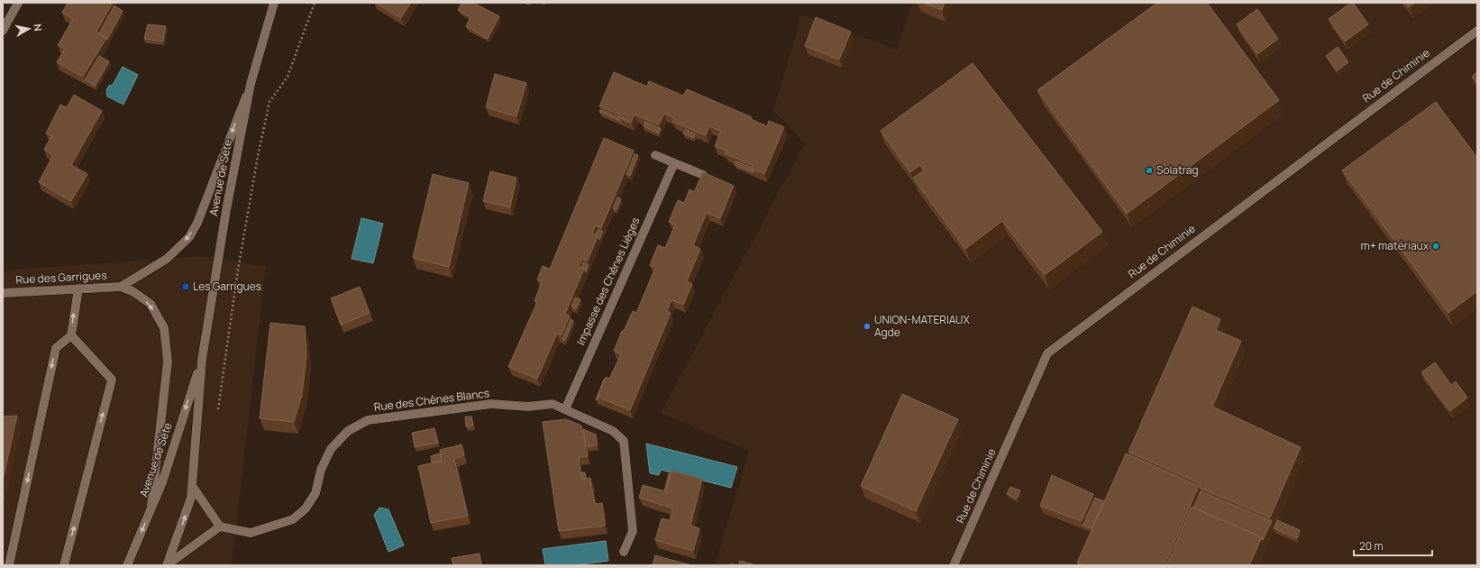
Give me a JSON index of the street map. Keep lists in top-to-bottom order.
{
  "streets": {
    "street": [
      "Rue de Chiminie",
      "Avenue de Sète",
      "Rue des Garrigues",
      "Impasse des Chênes Lièges",
      "Rue des Chênes Blancs"
    ]
  },
  "crossings": [
    ["Impasse des Chênes Lièges", "Rue des Chênes Blancs"]
  ],
  "places": {
    "other": ["Solatrag", "m+ matériaux", "UNION-MATERIAUX Agde"],
    "transit": ["Les Garrigues"]
  },
  "scale_bar": "20 m",
  "north": "right"
}
